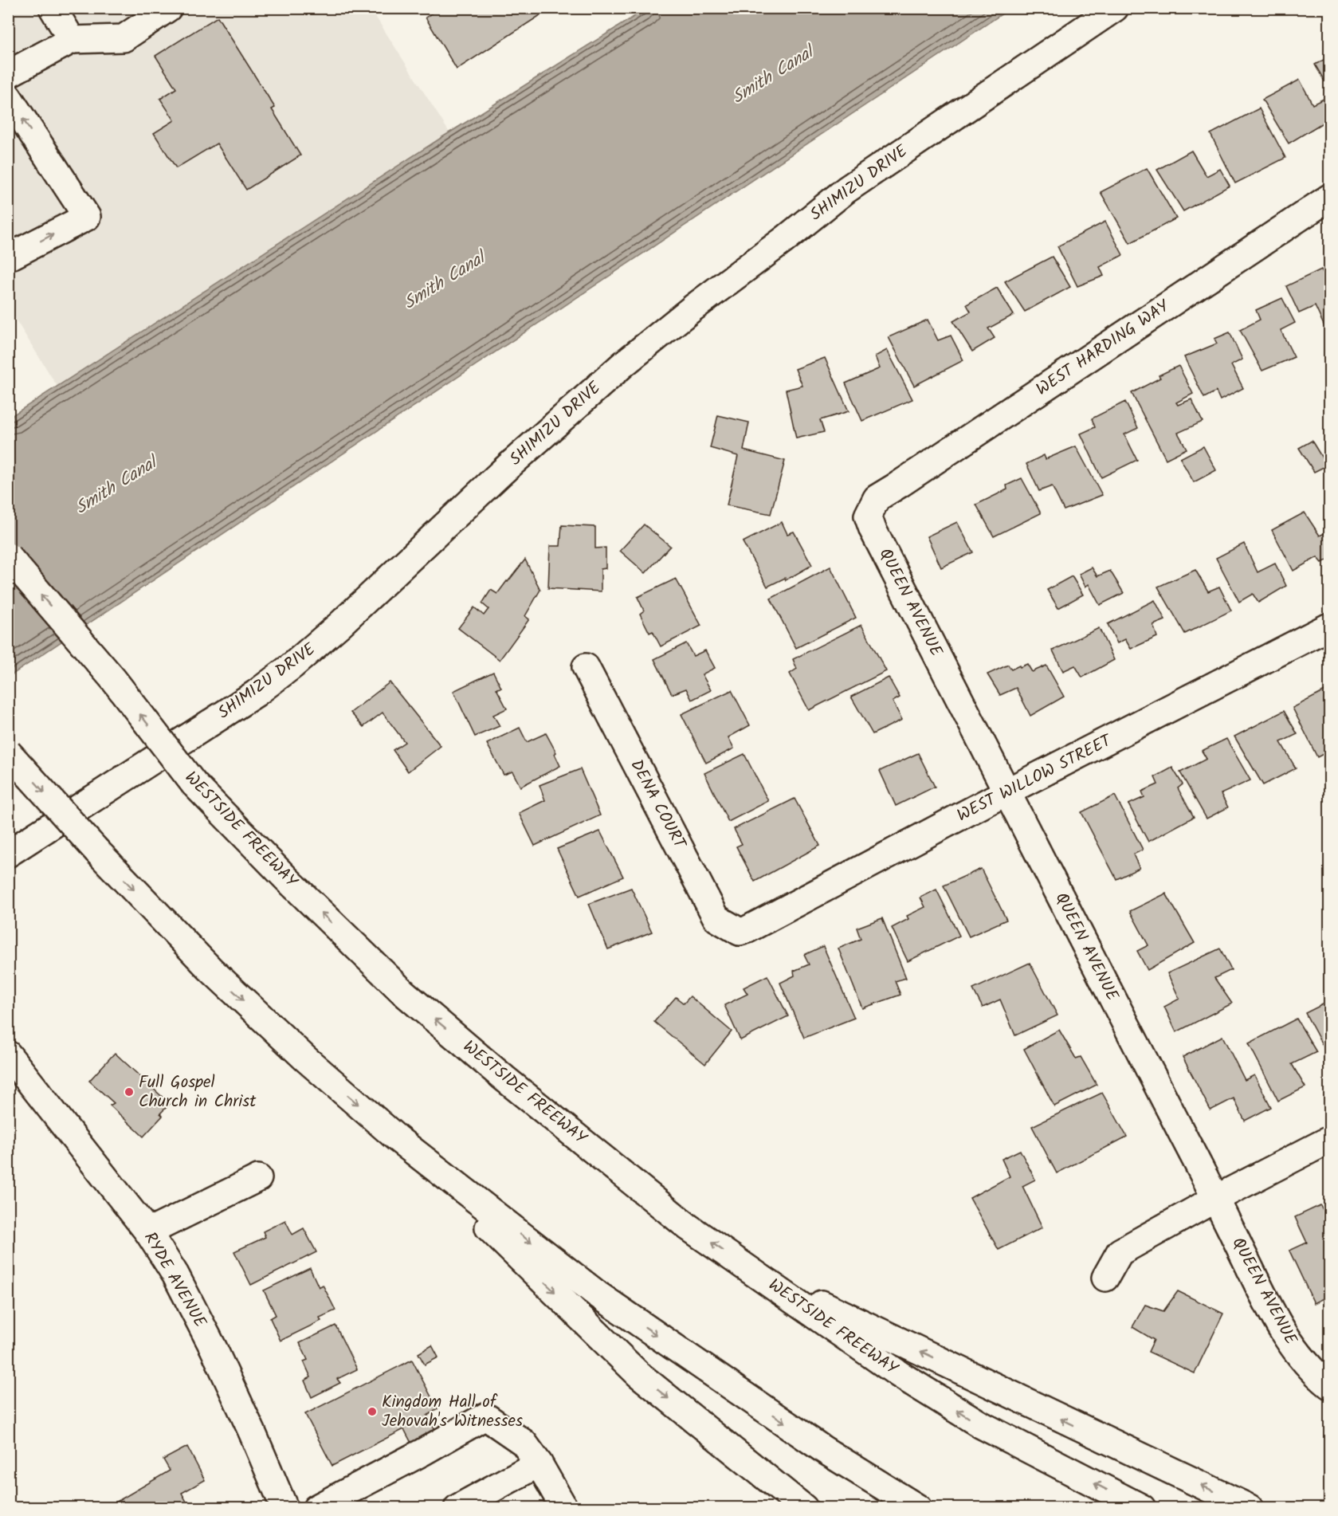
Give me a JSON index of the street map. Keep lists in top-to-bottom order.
{
  "streets": {
    "main road": [
      "SHIMIZU DRIVE",
      "WEST HARDING WAY",
      "QUEEN AVENUE",
      "WEST WILLOW STREET",
      "DENA COURT",
      "WESTSIDE FREEWAY",
      "RYDE AVENUE"
    ]
  },
  "crossings": [
    ["WEST HARDING WAY", "QUEEN AVENUE"],
    ["QUEEN AVENUE", "WEST WILLOW STREET"],
    ["WEST WILLOW STREET", "DENA COURT"]
  ],
  "water": ["Smith Canal"],
  "places": ["Full Gospel Church in Christ", "Kingdom Hall of Jehovah's Witnesses"]
}
